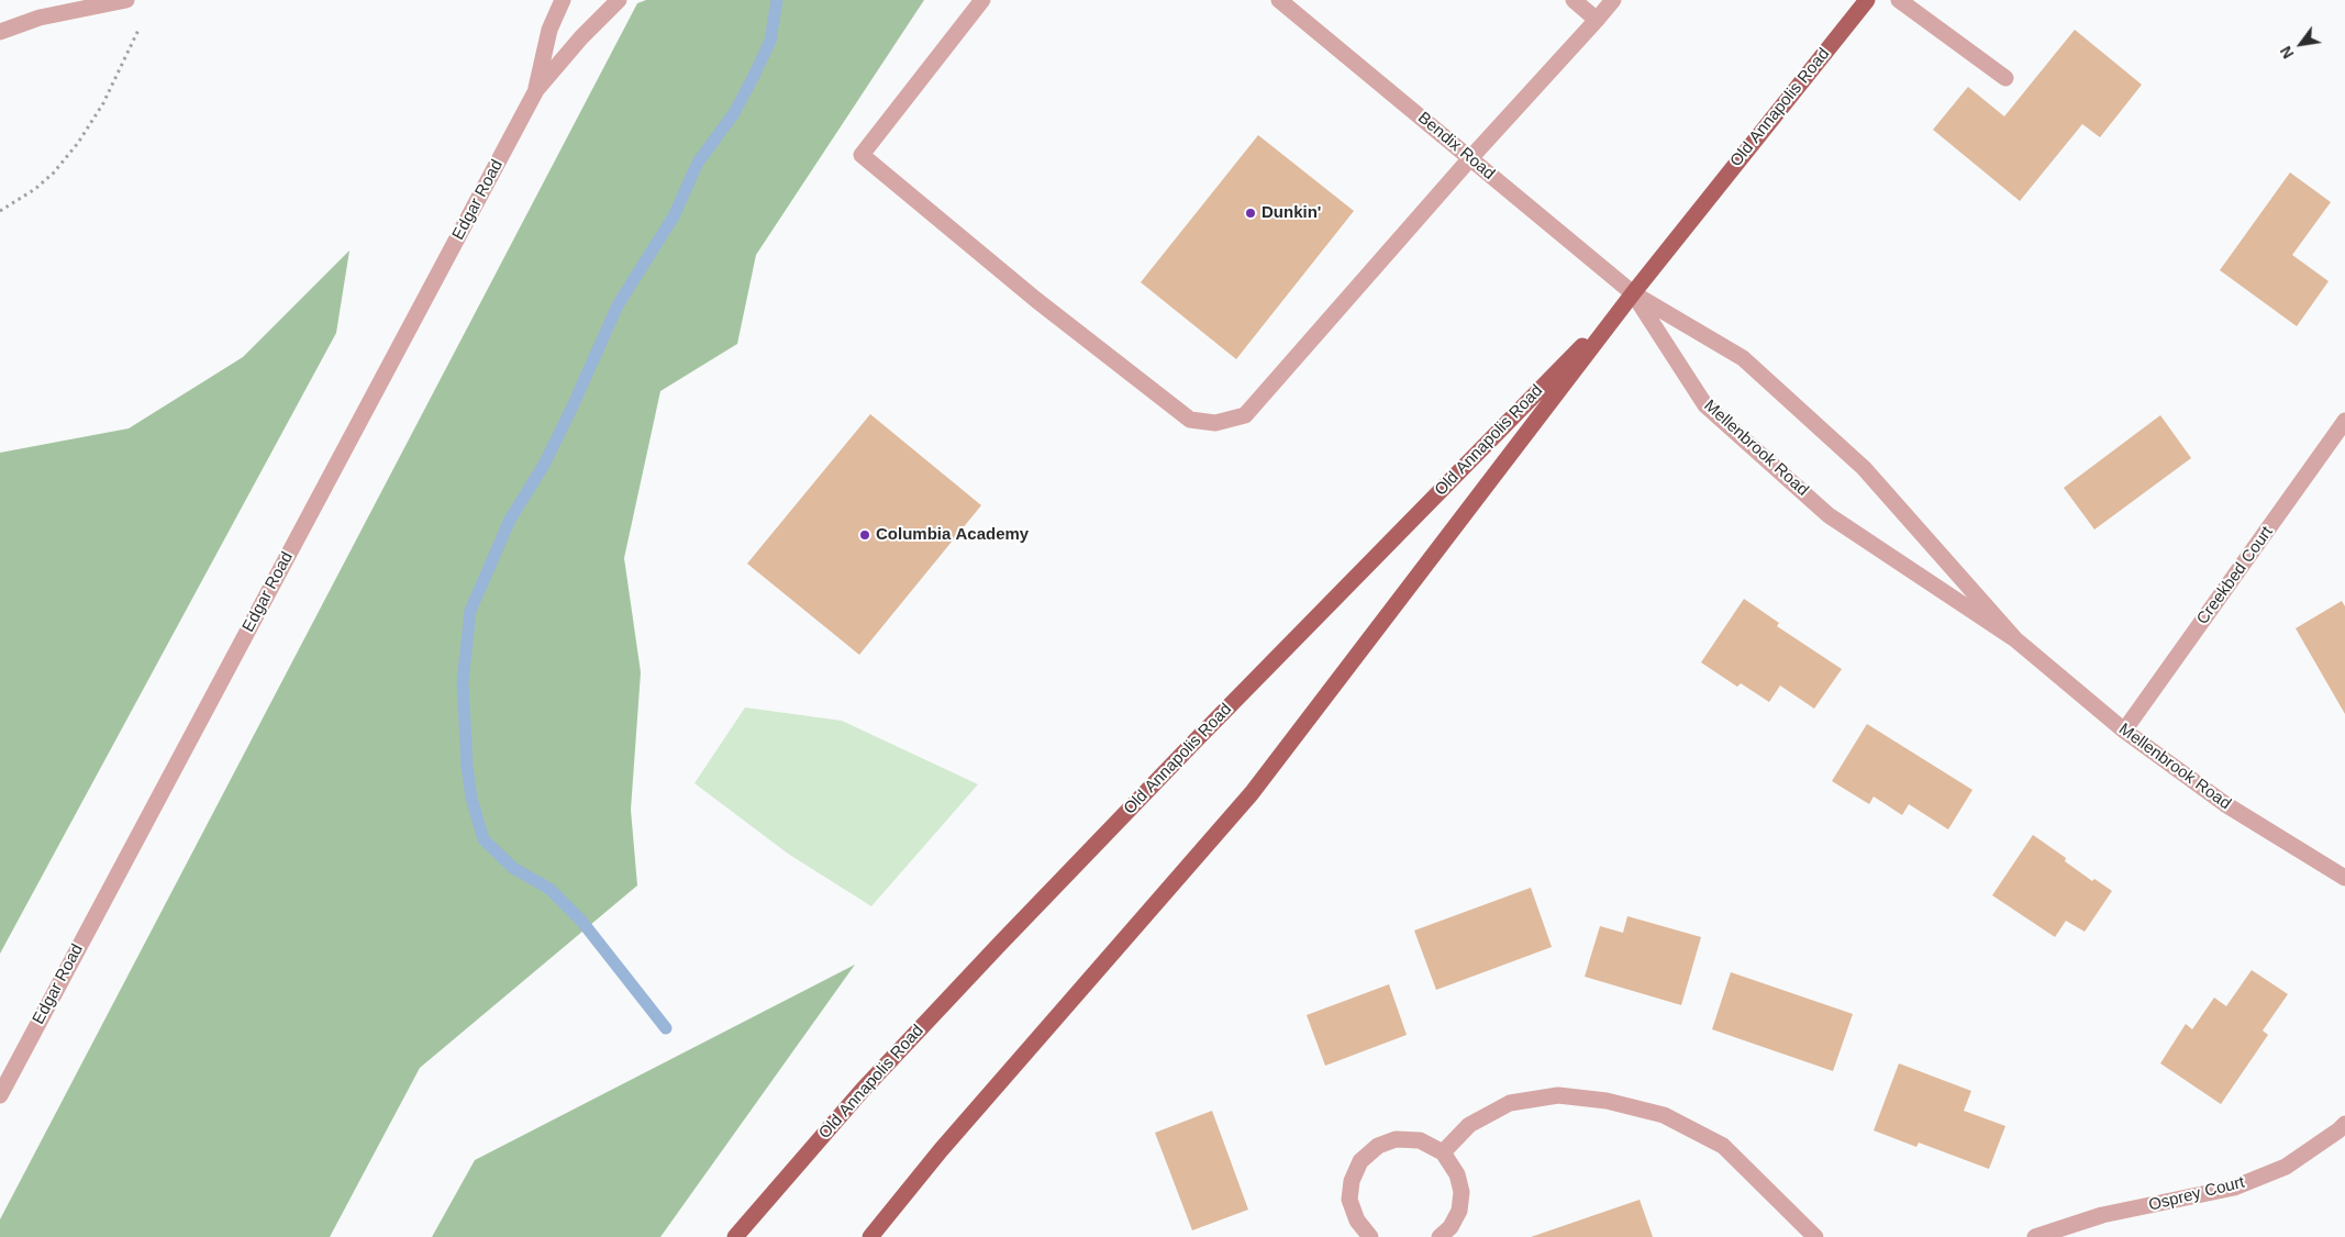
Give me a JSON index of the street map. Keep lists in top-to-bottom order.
{
  "streets": {
    "main road": ["Old Annapolis Road"],
    "street": [
      "Bendix Road",
      "Edgar Road",
      "Mellenbrook Road",
      "Creekbed Court",
      "Osprey Court"
    ]
  },
  "crossings": [
    ["Old Annapolis Road", "Bendix Road"],
    ["Old Annapolis Road", "Mellenbrook Road"],
    ["Bendix Road", "Mellenbrook Road"],
    ["Mellenbrook Road", "Creekbed Court"]
  ],
  "places": ["Dunkin'", "Columbia Academy"],
  "north": "bottom left"
}
